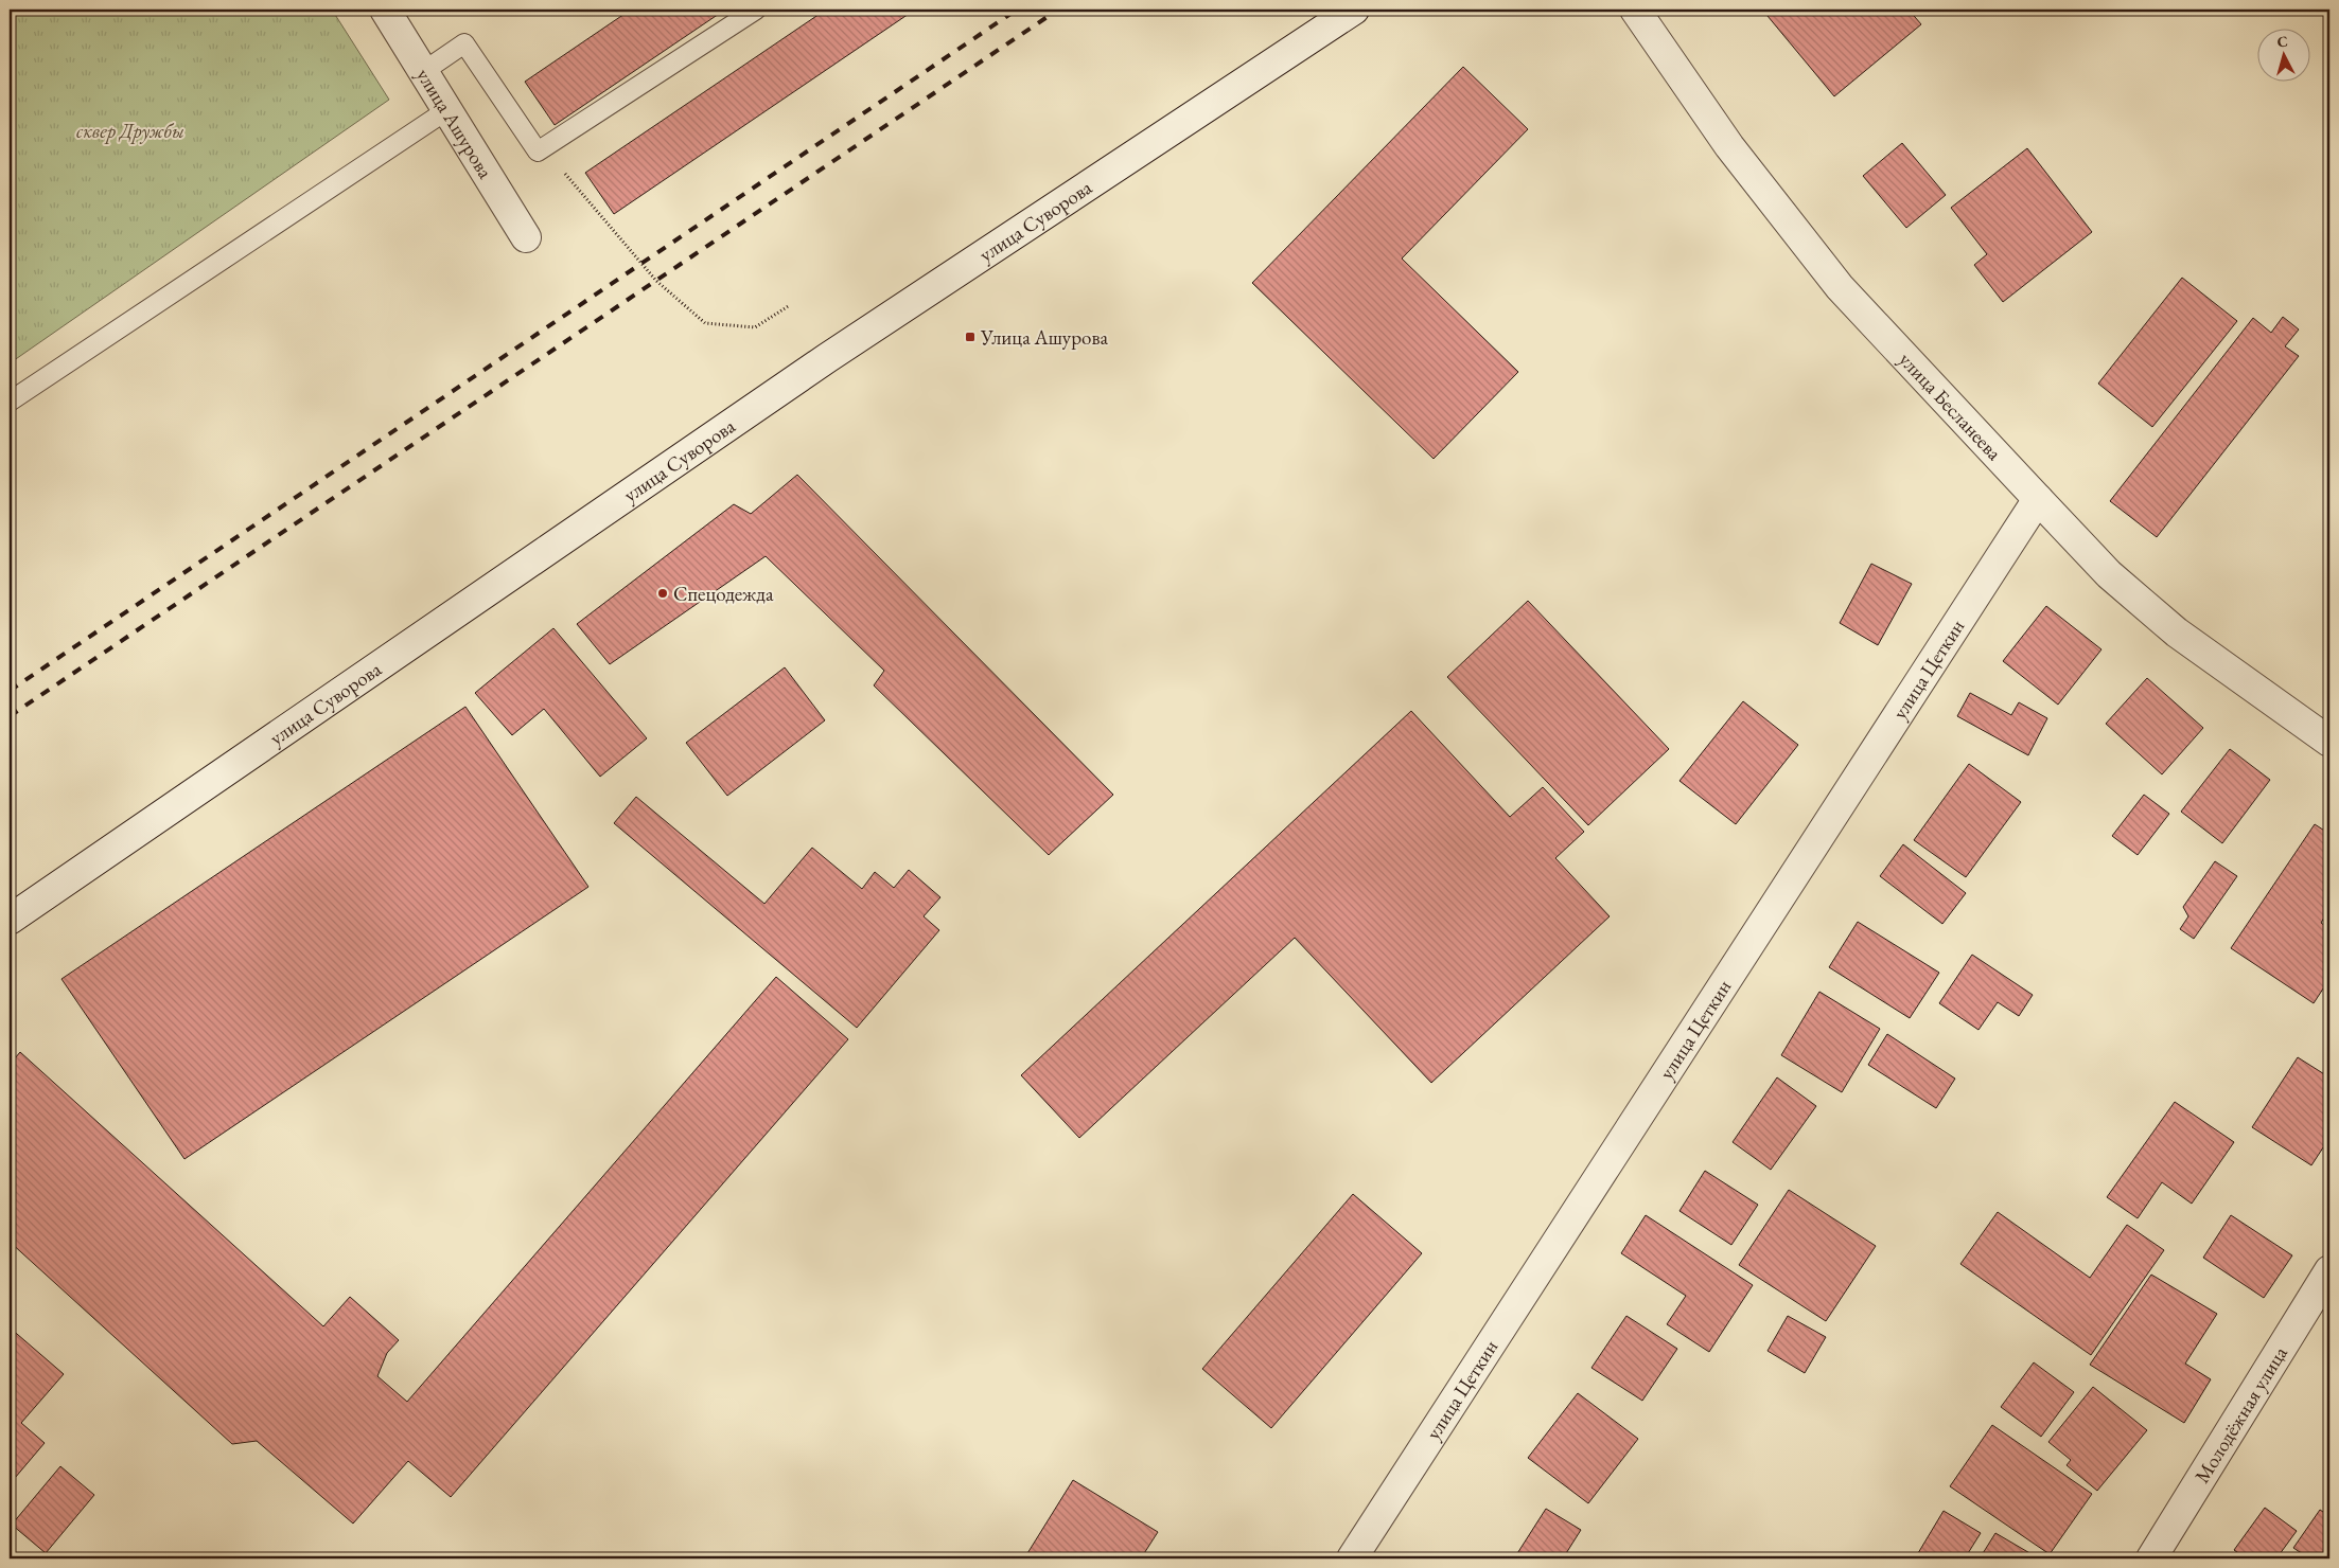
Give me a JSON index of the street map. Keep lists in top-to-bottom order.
{
  "streets": {
    "street": [
      "улица Ашурова",
      "улица Суворова",
      "улица Бесланеева",
      "улица Цеткин",
      "Молодёжная улица"
    ]
  },
  "crossings": [
    ["улица Бесланеева", "улица Цеткин"]
  ],
  "parks": ["сквер Дружбы"],
  "places": {
    "transit": ["Улица Ашурова"],
    "other": ["Спецодежда"]
  },
  "north": "top"
}
